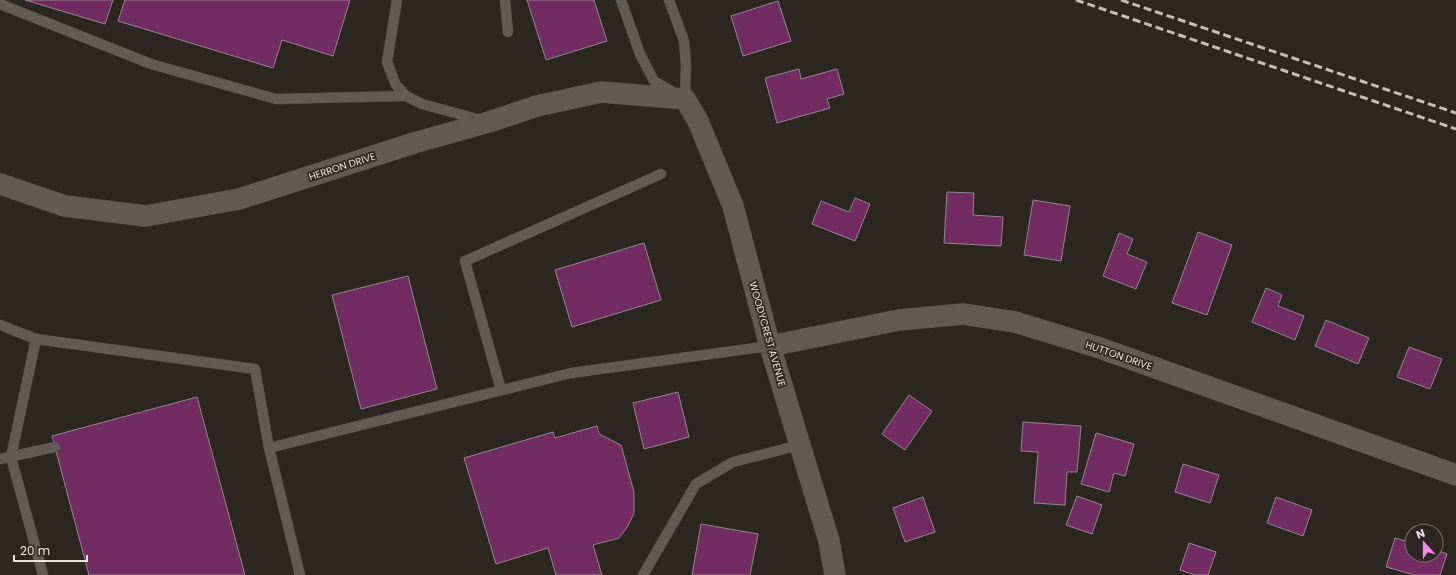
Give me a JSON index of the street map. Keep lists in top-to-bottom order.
{
  "streets": {
    "street": ["HERRON DRIVE", "WOODYCREST AVENUE", "HUTTON DRIVE"]
  },
  "crossings": [
    ["HERRON DRIVE", "WOODYCREST AVENUE"],
    ["WOODYCREST AVENUE", "HUTTON DRIVE"]
  ],
  "scale_bar": "20 m",
  "north": "top"
}
